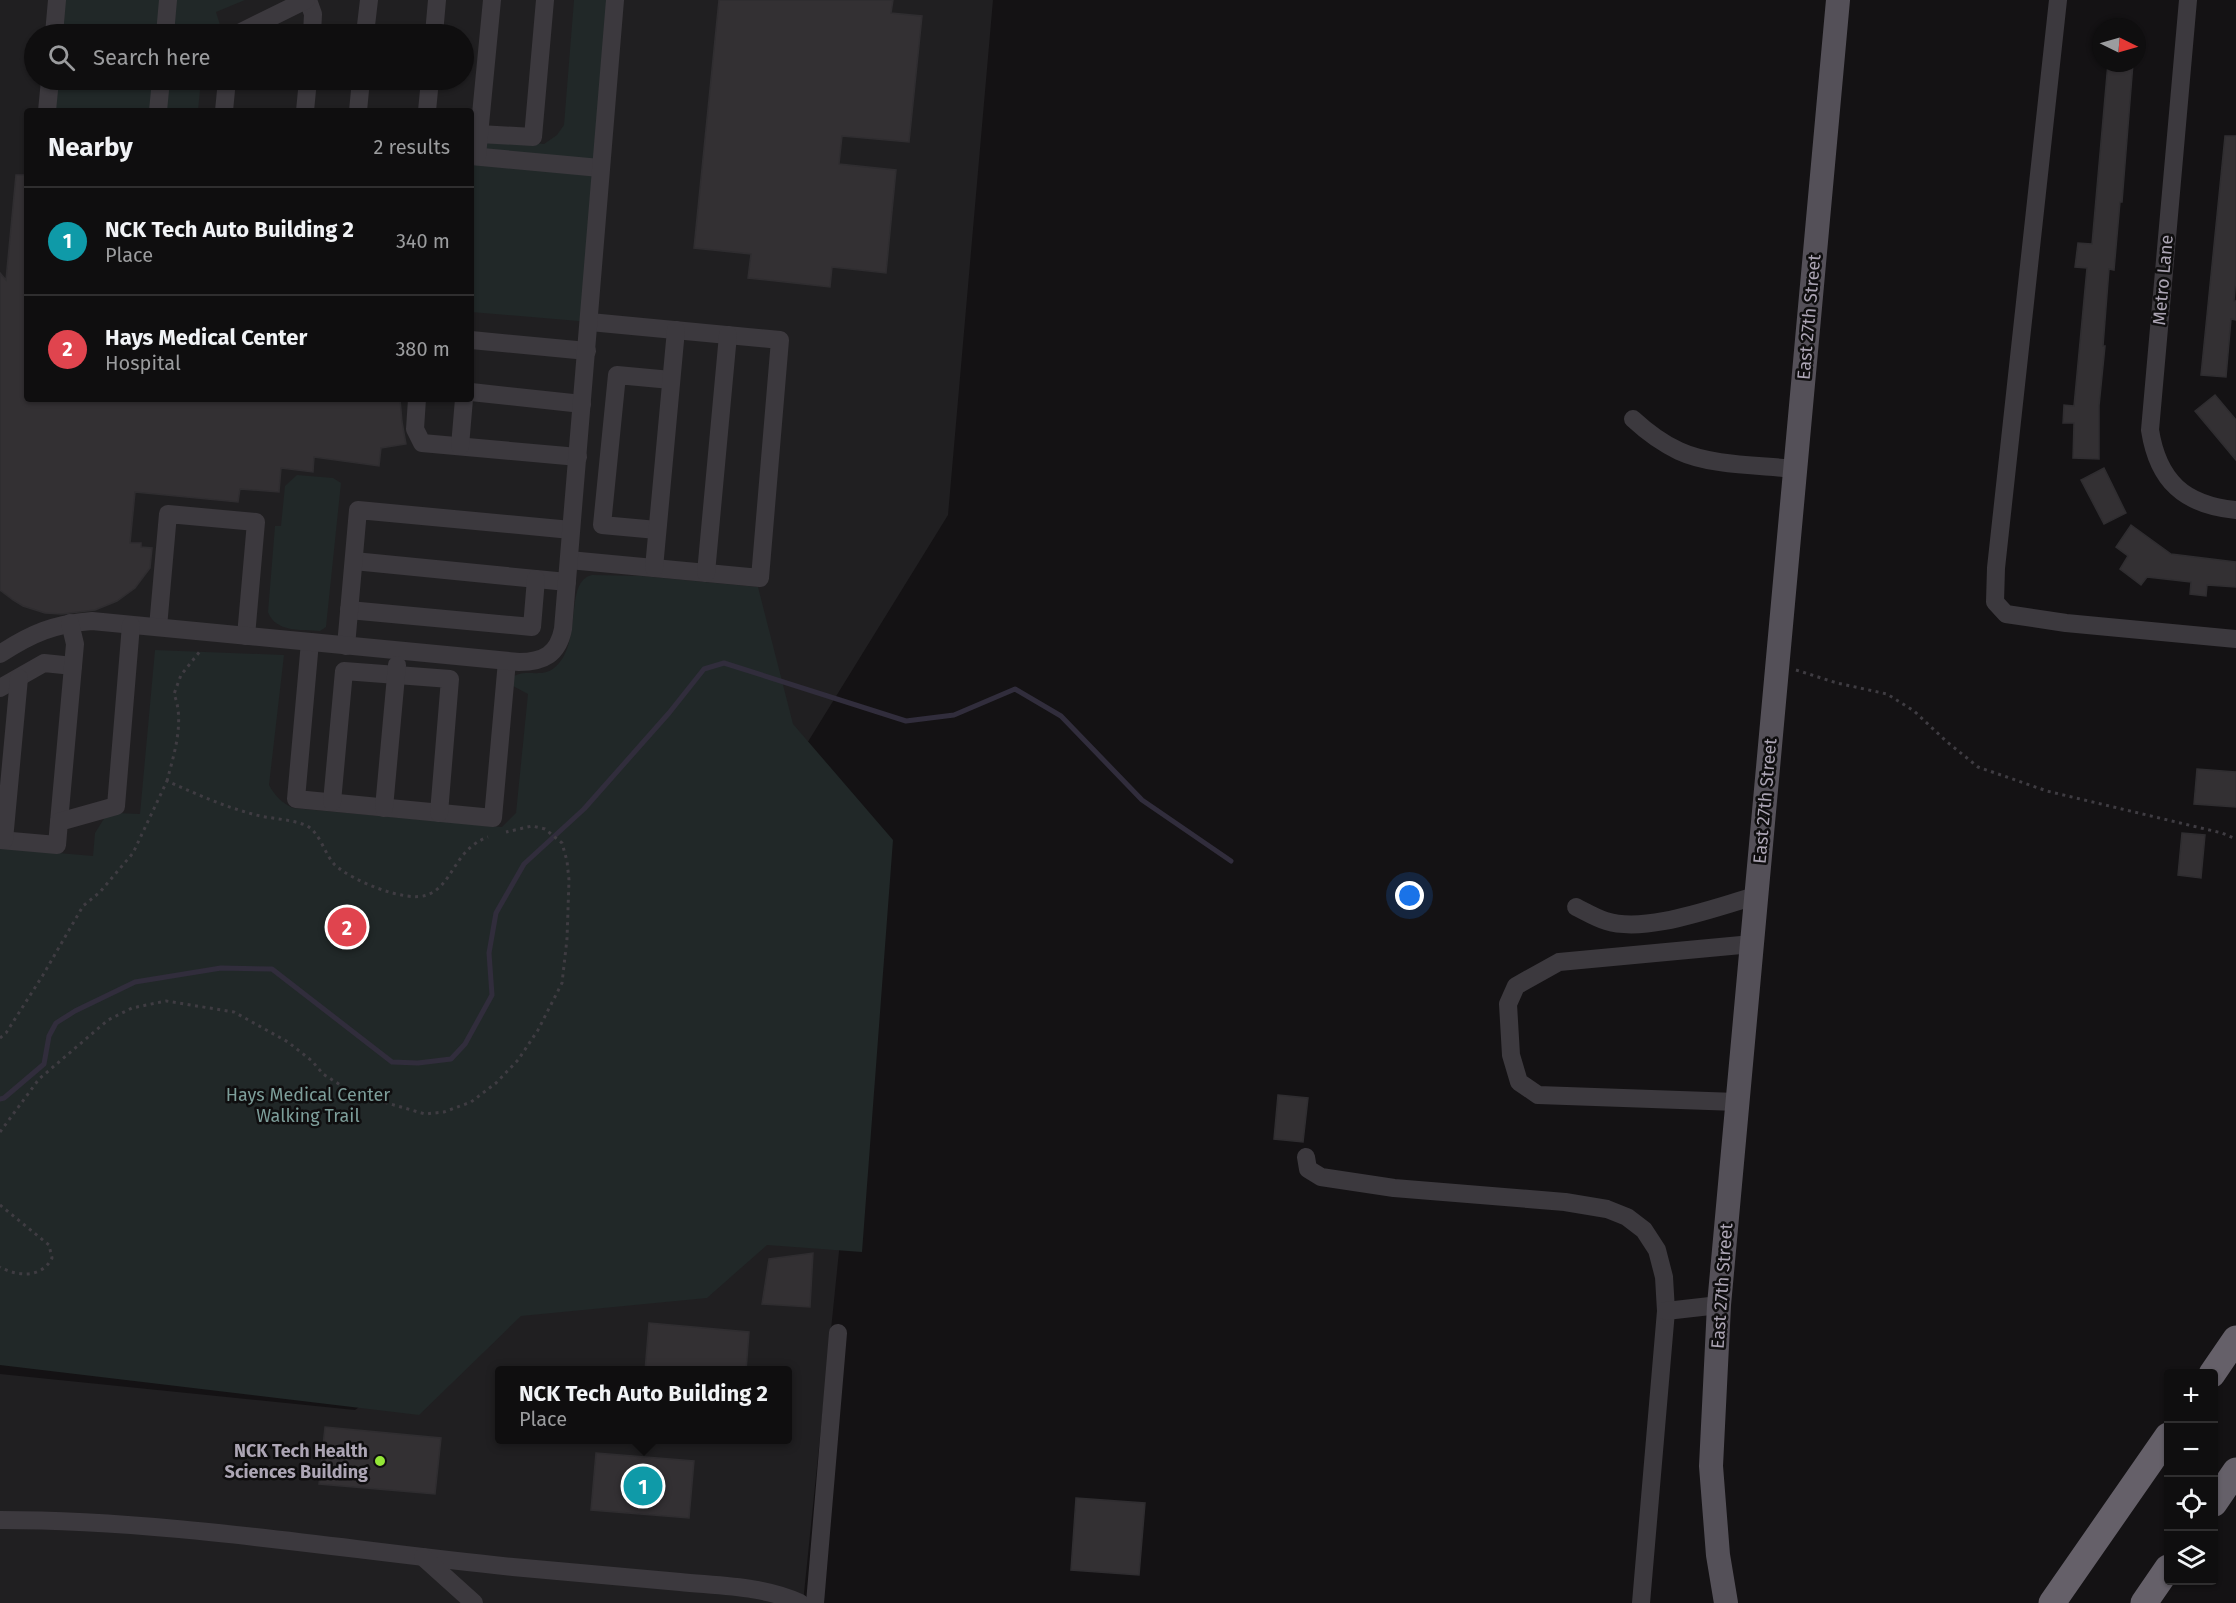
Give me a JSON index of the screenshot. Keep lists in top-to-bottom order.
{
  "streets": {
    "main road": ["East 27th Street"],
    "street": ["Metro Lane"]
  },
  "parks": ["Hays Medical Center Walking Trail"],
  "places": ["NCK Tech Health Sciences Building"],
  "north": "right",
  "page": {
    "search": "Search here",
    "heading": ["Nearby", "2 results"],
    "list": [
      {
        "mark": "1",
        "name": "NCK Tech Auto Building 2",
        "note": "Place",
        "value": "340 m"
      },
      {
        "mark": "2",
        "name": "Hays Medical Center",
        "note": "Hospital",
        "value": "380 m"
      }
    ],
    "pins": ["2", "1"],
    "popup": ["NCK Tech Auto Building 2", "Place"],
    "map_buttons": ["+", "−"]
  }
}
